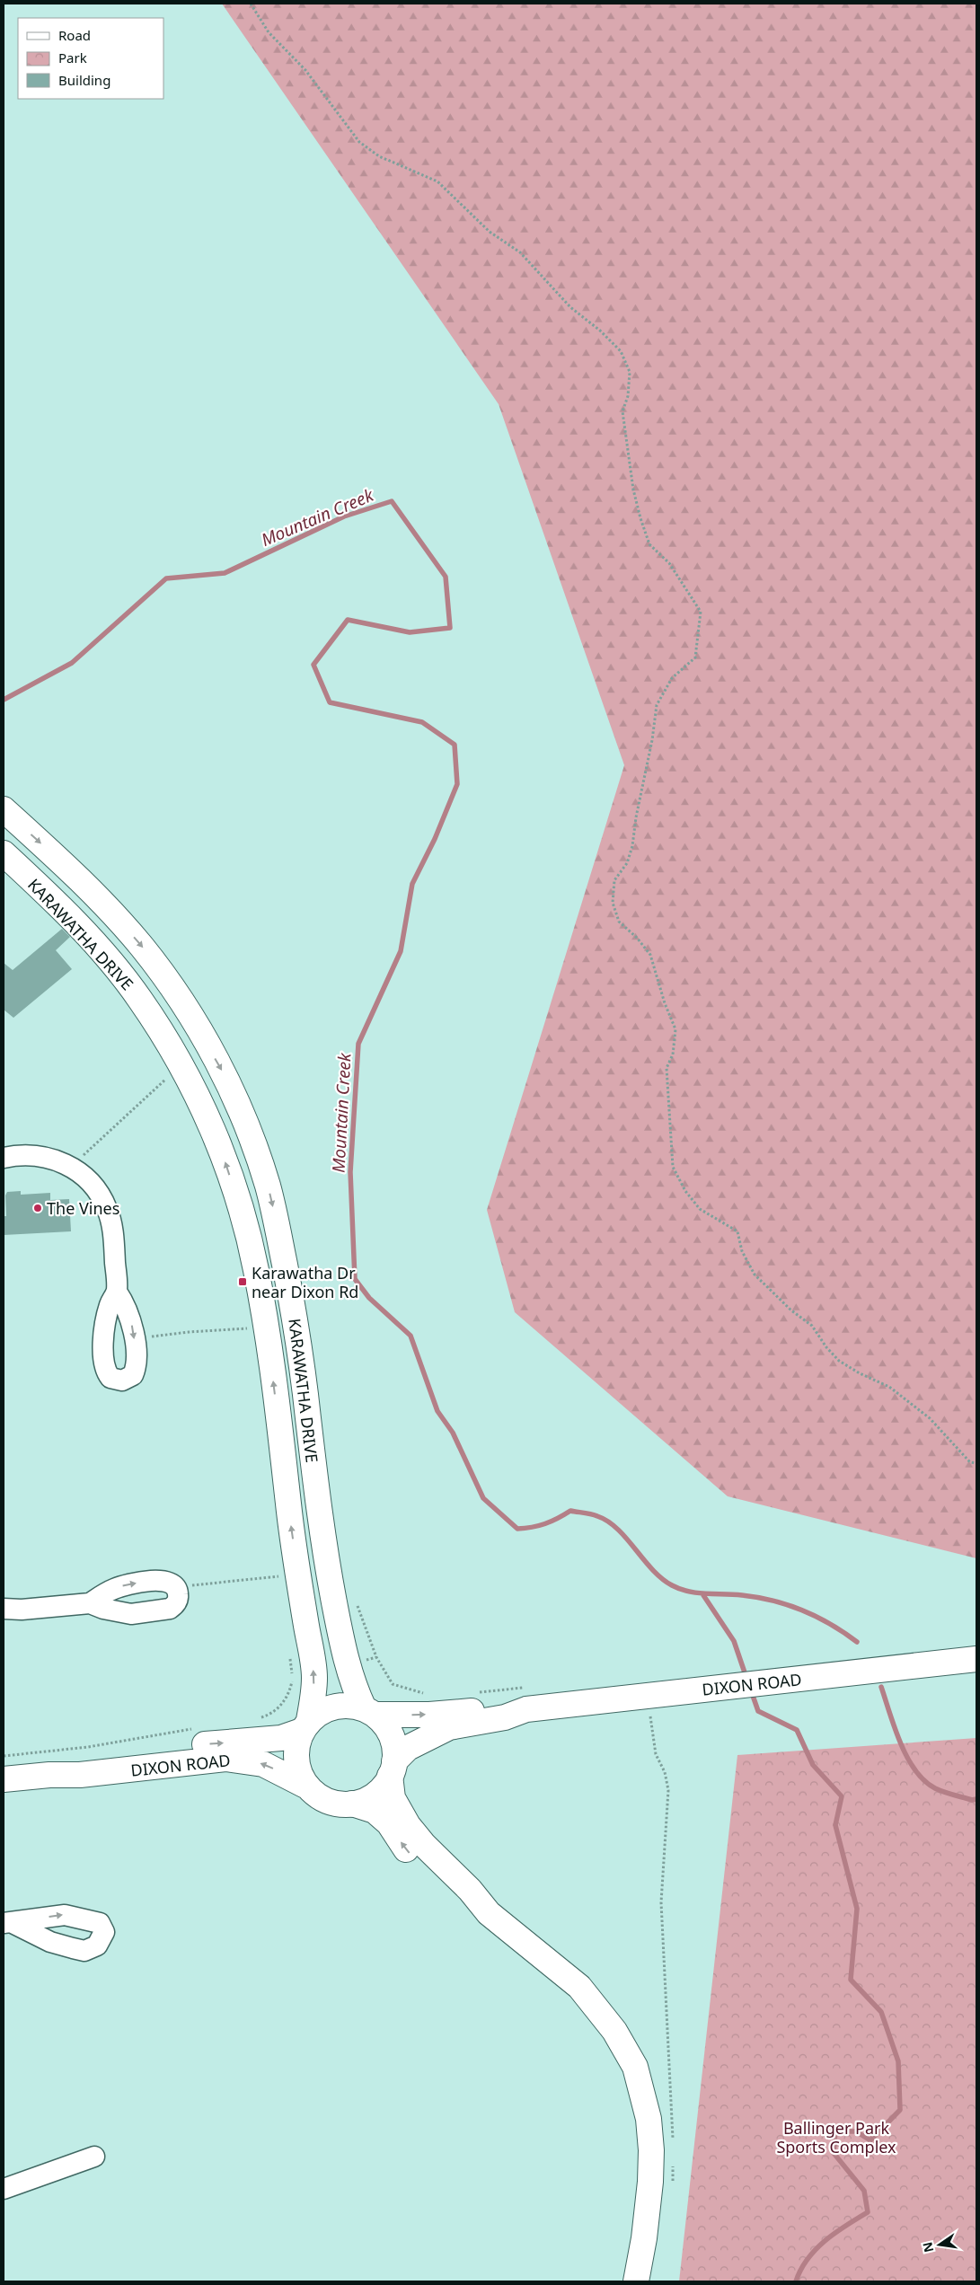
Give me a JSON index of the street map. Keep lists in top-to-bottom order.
{
  "streets": {
    "main road": ["KARAWATHA DRIVE", "DIXON ROAD"]
  },
  "crossings": [
    ["KARAWATHA DRIVE", "DIXON ROAD"]
  ],
  "water": ["Mountain Creek"],
  "parks": ["Ballinger Park Sports Complex"],
  "places": {
    "other": ["The Vines"],
    "transit": ["Karawatha Dr near Dixon Rd"]
  },
  "legend": ["Road", "Park", "Building"],
  "north": "left"
}
